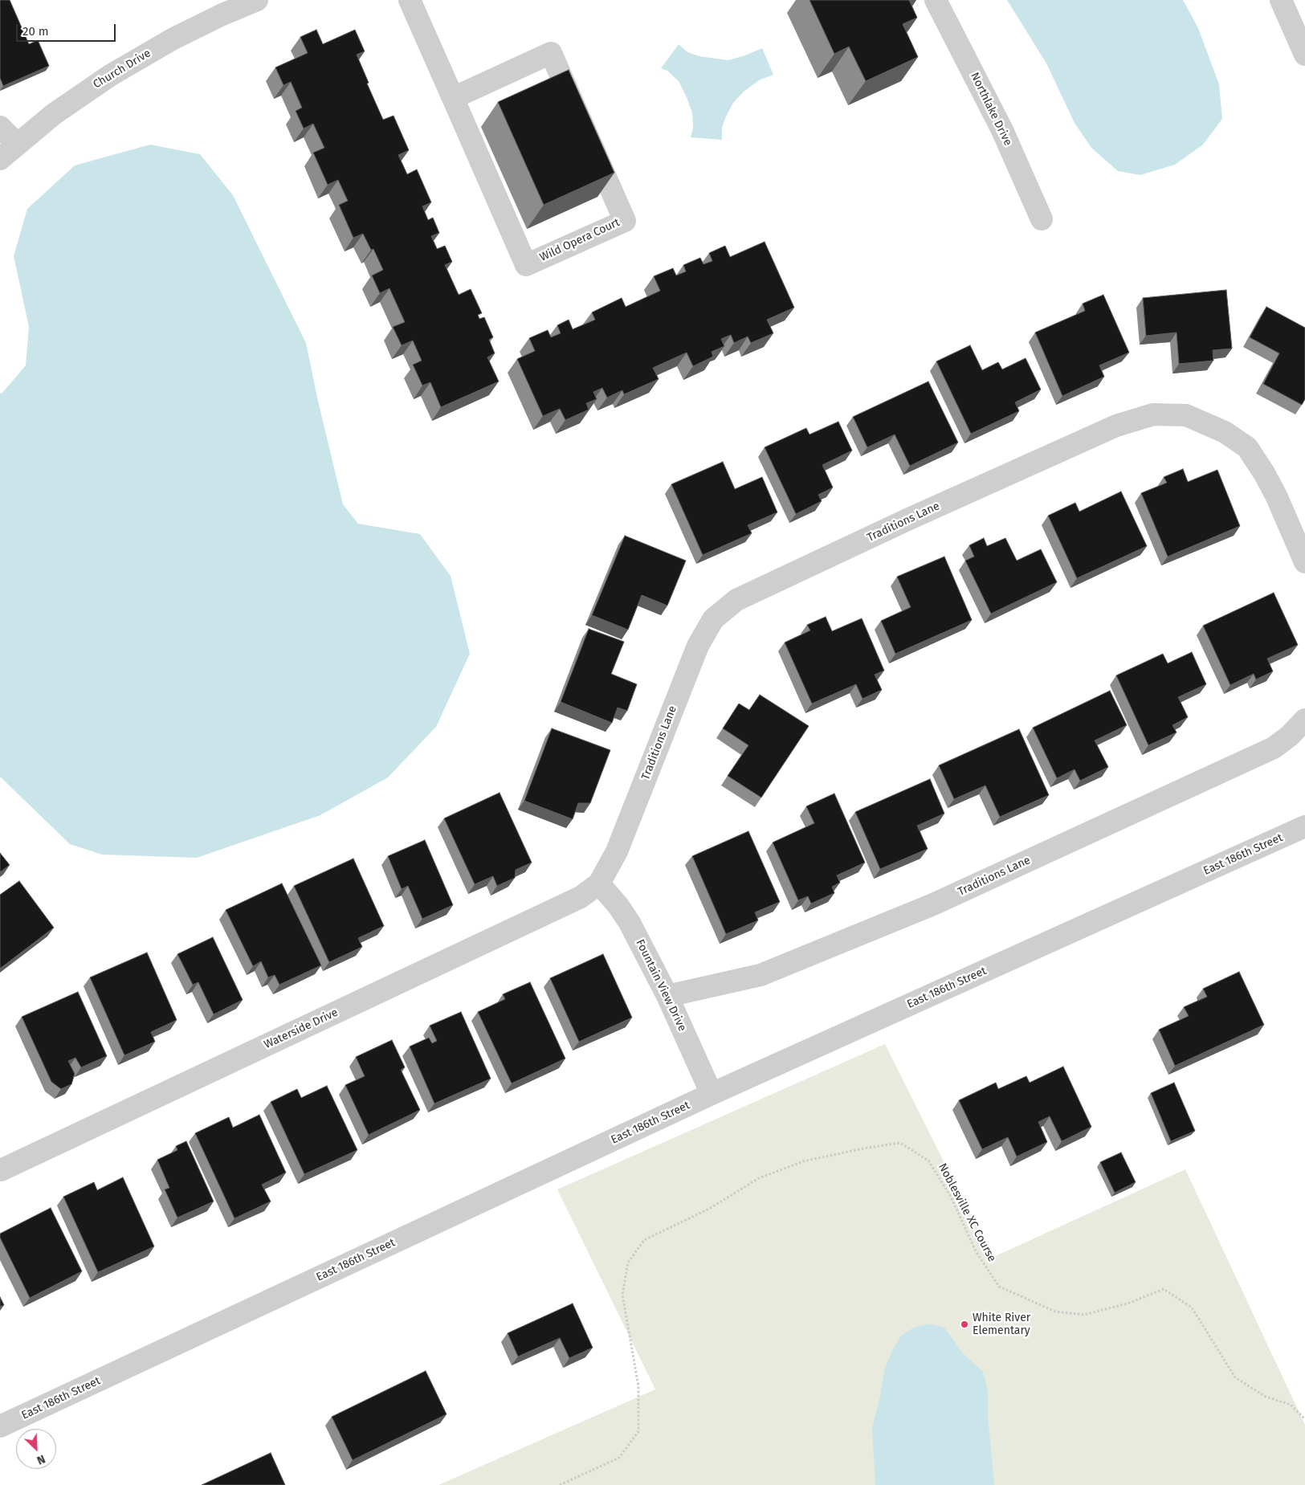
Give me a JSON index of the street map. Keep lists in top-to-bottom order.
{
  "streets": {
    "street": [
      "Church Drive",
      "Northlake Drive",
      "Wild Opera Court",
      "Traditions Lane",
      "East 186th Street",
      "Fountain View Drive",
      "Waterside Drive"
    ],
    "path": ["Noblesville XC Course"]
  },
  "crossings": [
    ["Traditions Lane", "Fountain View Drive"],
    ["Traditions Lane", "Waterside Drive"],
    ["East 186th Street", "Fountain View Drive"],
    ["Fountain View Drive", "Waterside Drive"]
  ],
  "places": ["White River Elementary"],
  "scale_bar": "20 m",
  "north": "bottom right"
}
